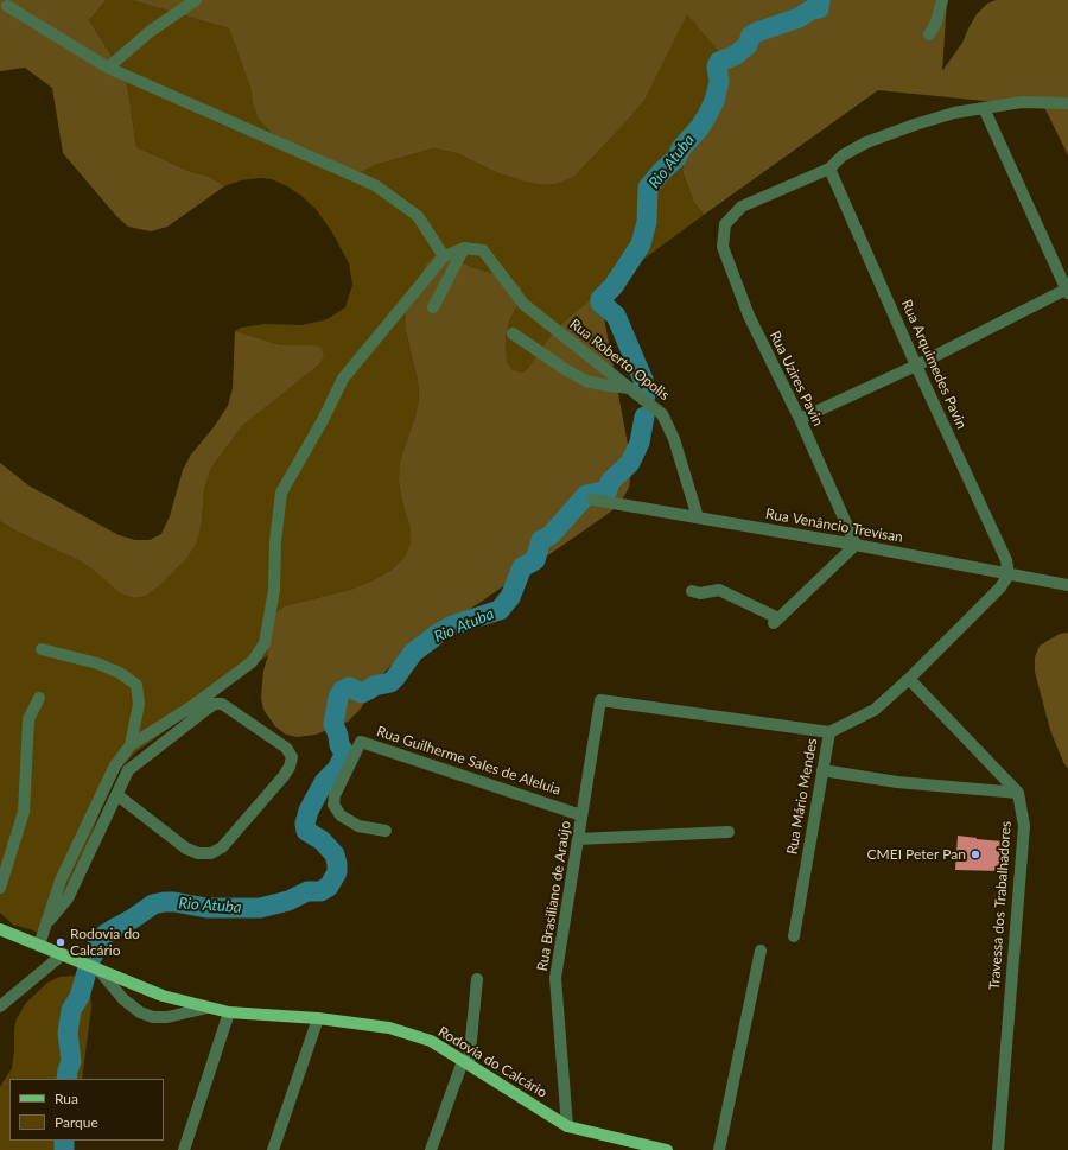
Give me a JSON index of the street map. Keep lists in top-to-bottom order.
{
  "streets": {
    "main road": ["Rodovia do Calcário"],
    "street": [
      "Rua Roberto Opolis",
      "Rua Arquimedes Pavin",
      "Rua Uzires Pavin",
      "Rua Venâncio Trevisan",
      "Rua Guilherme Sales de Aleluia",
      "Rua Mário Mendes",
      "Rua Brasiliano de Araújo",
      "Travessa dos Trabalhadores"
    ]
  },
  "crossings": [
    ["Rua Roberto Opolis", "Rua Venâncio Trevisan"],
    ["Rua Arquimedes Pavin", "Rua Uzires Pavin"],
    ["Rua Arquimedes Pavin", "Rua Venâncio Trevisan"],
    ["Rua Arquimedes Pavin", "Rua Mário Mendes"],
    ["Rua Uzires Pavin", "Rua Venâncio Trevisan"],
    ["Rua Venâncio Trevisan", "Rua Mário Mendes"],
    ["Rua Guilherme Sales de Aleluia", "Rua Brasiliano de Araújo"],
    ["Rua Mário Mendes", "Rua Brasiliano de Araújo"],
    ["Rua Brasiliano de Araújo", "Rodovia do Calcário"]
  ],
  "water": ["Rio Atuba"],
  "places": ["CMEI Peter Pan", "Rodovia do Calcário"],
  "legend": ["Rua", "Parque"]
}
